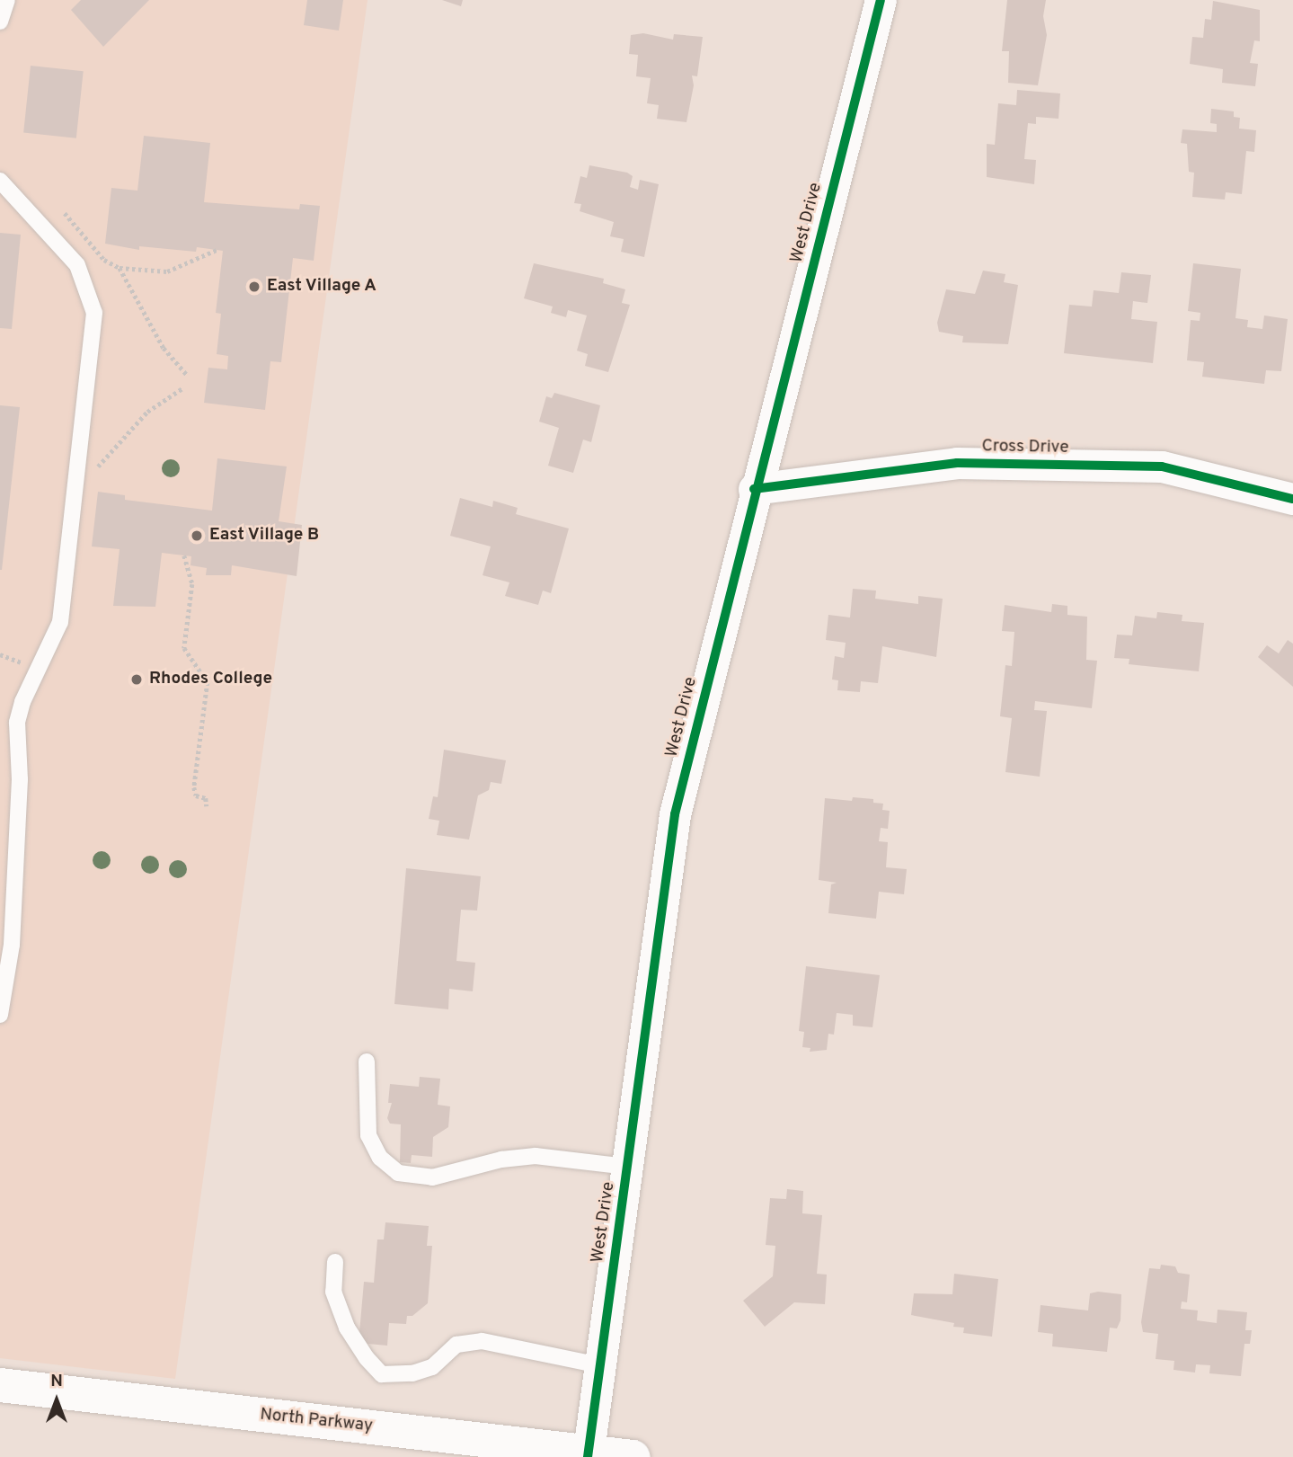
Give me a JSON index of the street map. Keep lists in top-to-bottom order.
{
  "streets": {
    "main road": ["North Parkway"],
    "street": ["West Drive", "Cross Drive"]
  },
  "crossings": [
    ["West Drive", "Cross Drive"],
    ["West Drive", "North Parkway"]
  ],
  "places": ["East Village A", "East Village B", "Rhodes College"],
  "north": "top"
}
